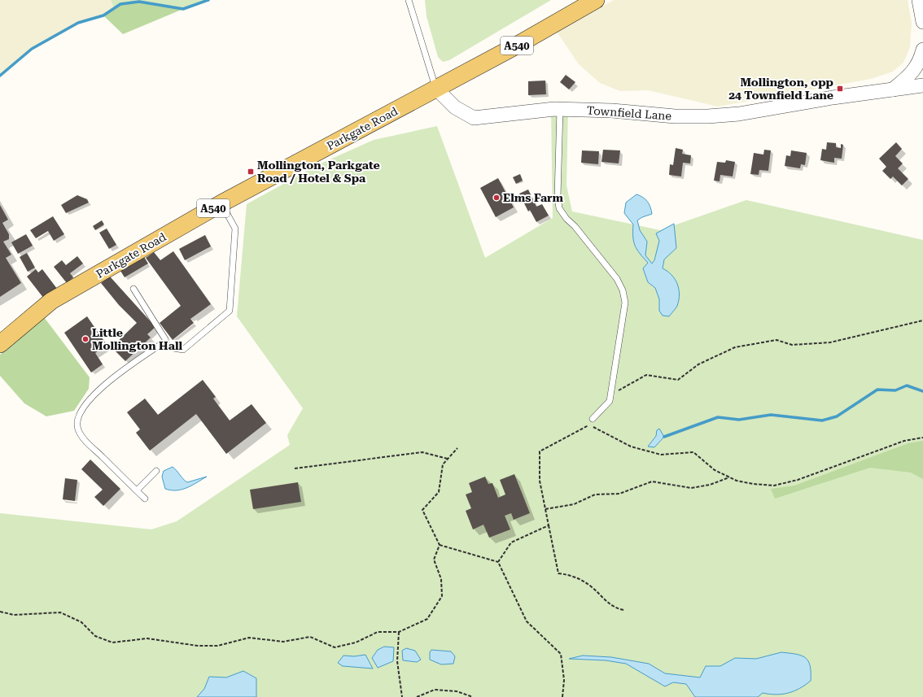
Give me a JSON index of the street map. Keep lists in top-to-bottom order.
{
  "streets": {
    "main road": ["A540", "Parkgate Road"],
    "street": ["Townfield Lane"]
  },
  "crossings": [
    ["Townfield Lane", "Parkgate Road"]
  ],
  "places": {
    "transit": ["Mollington, opp 24 Townfield Lane", "Mollington, Parkgate Road / Hotel & Spa"],
    "other": ["Elms Farm", "Little Mollington Hall"]
  }
}
